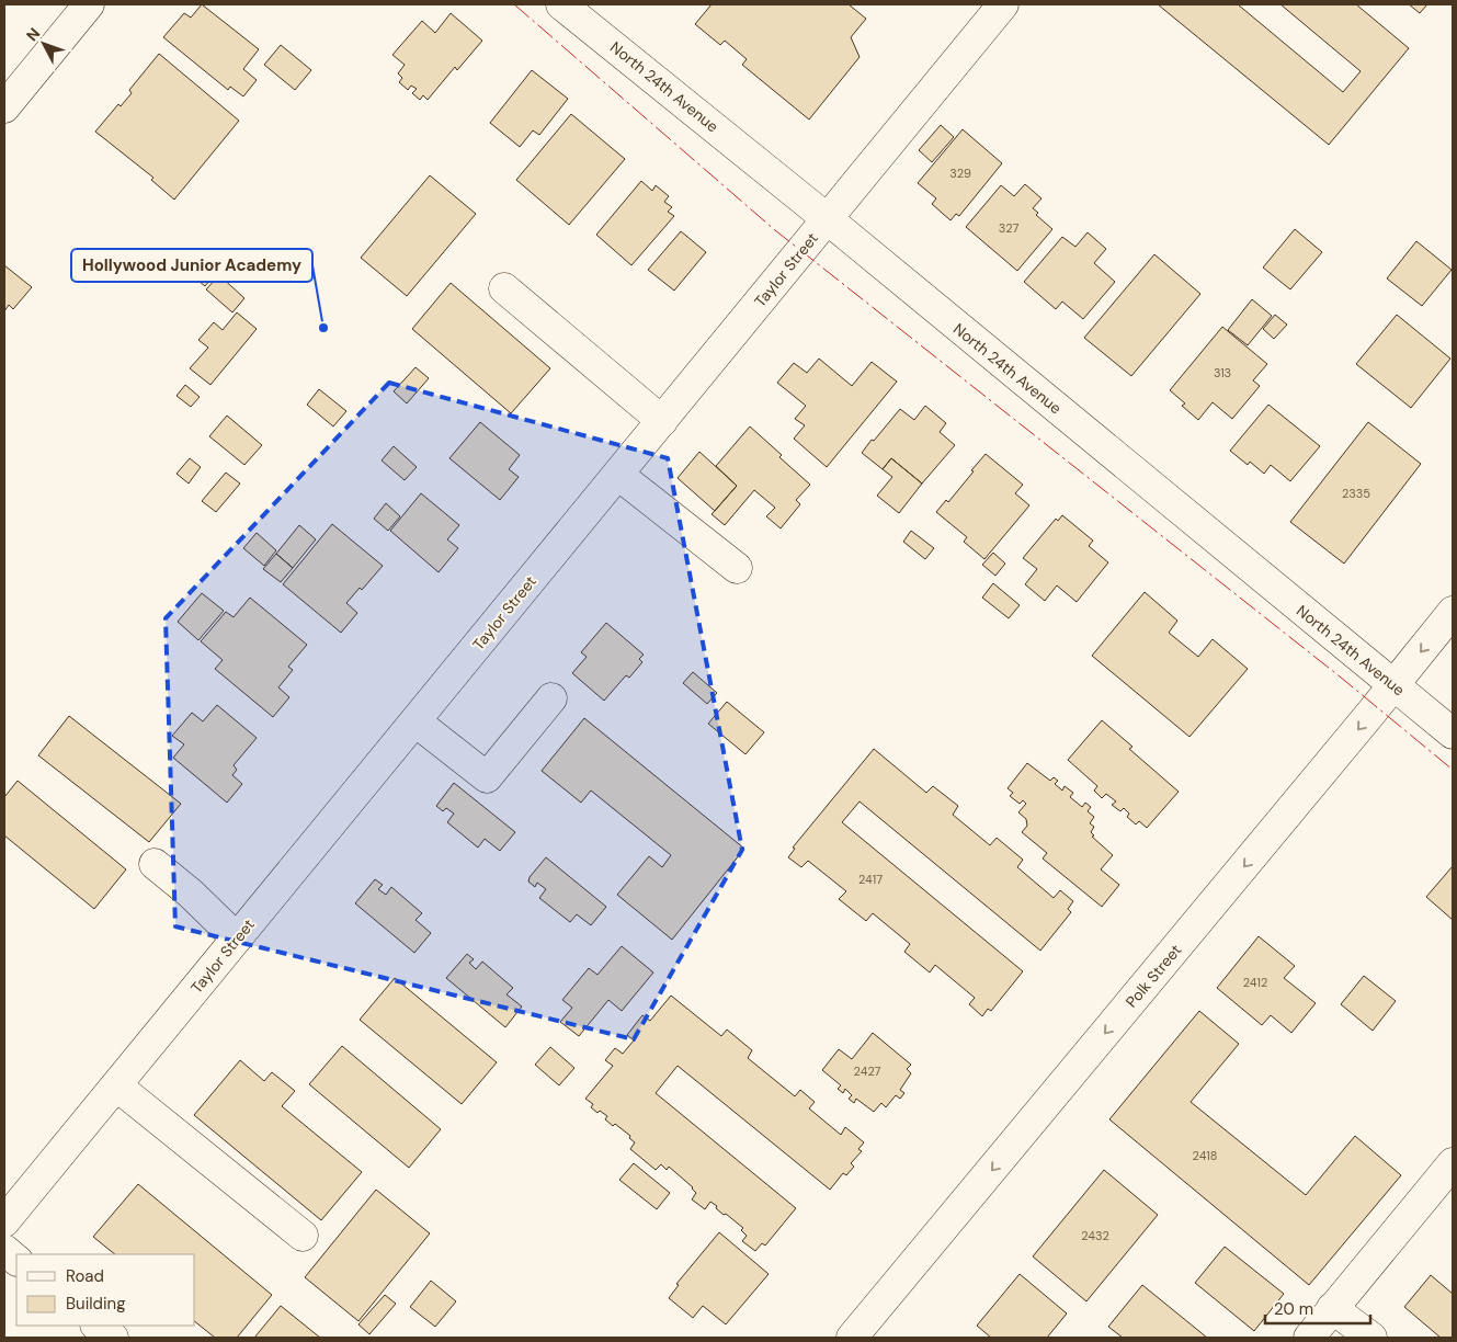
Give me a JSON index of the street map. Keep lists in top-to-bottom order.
{
  "streets": {
    "street": ["North 24th Avenue", "Taylor Street", "Polk Street"]
  },
  "crossings": [
    ["North 24th Avenue", "Taylor Street"],
    ["North 24th Avenue", "Polk Street"]
  ],
  "one_way": ["Polk Street"],
  "places": ["Hollywood Junior Academy"],
  "house_numbers": [
    "329",
    "327",
    "313",
    "2335",
    "2417",
    "2412",
    "2427",
    "2418",
    "2432"
  ],
  "legend": ["Road", "Building"],
  "scale_bar": "20 m",
  "north": "top left"
}
